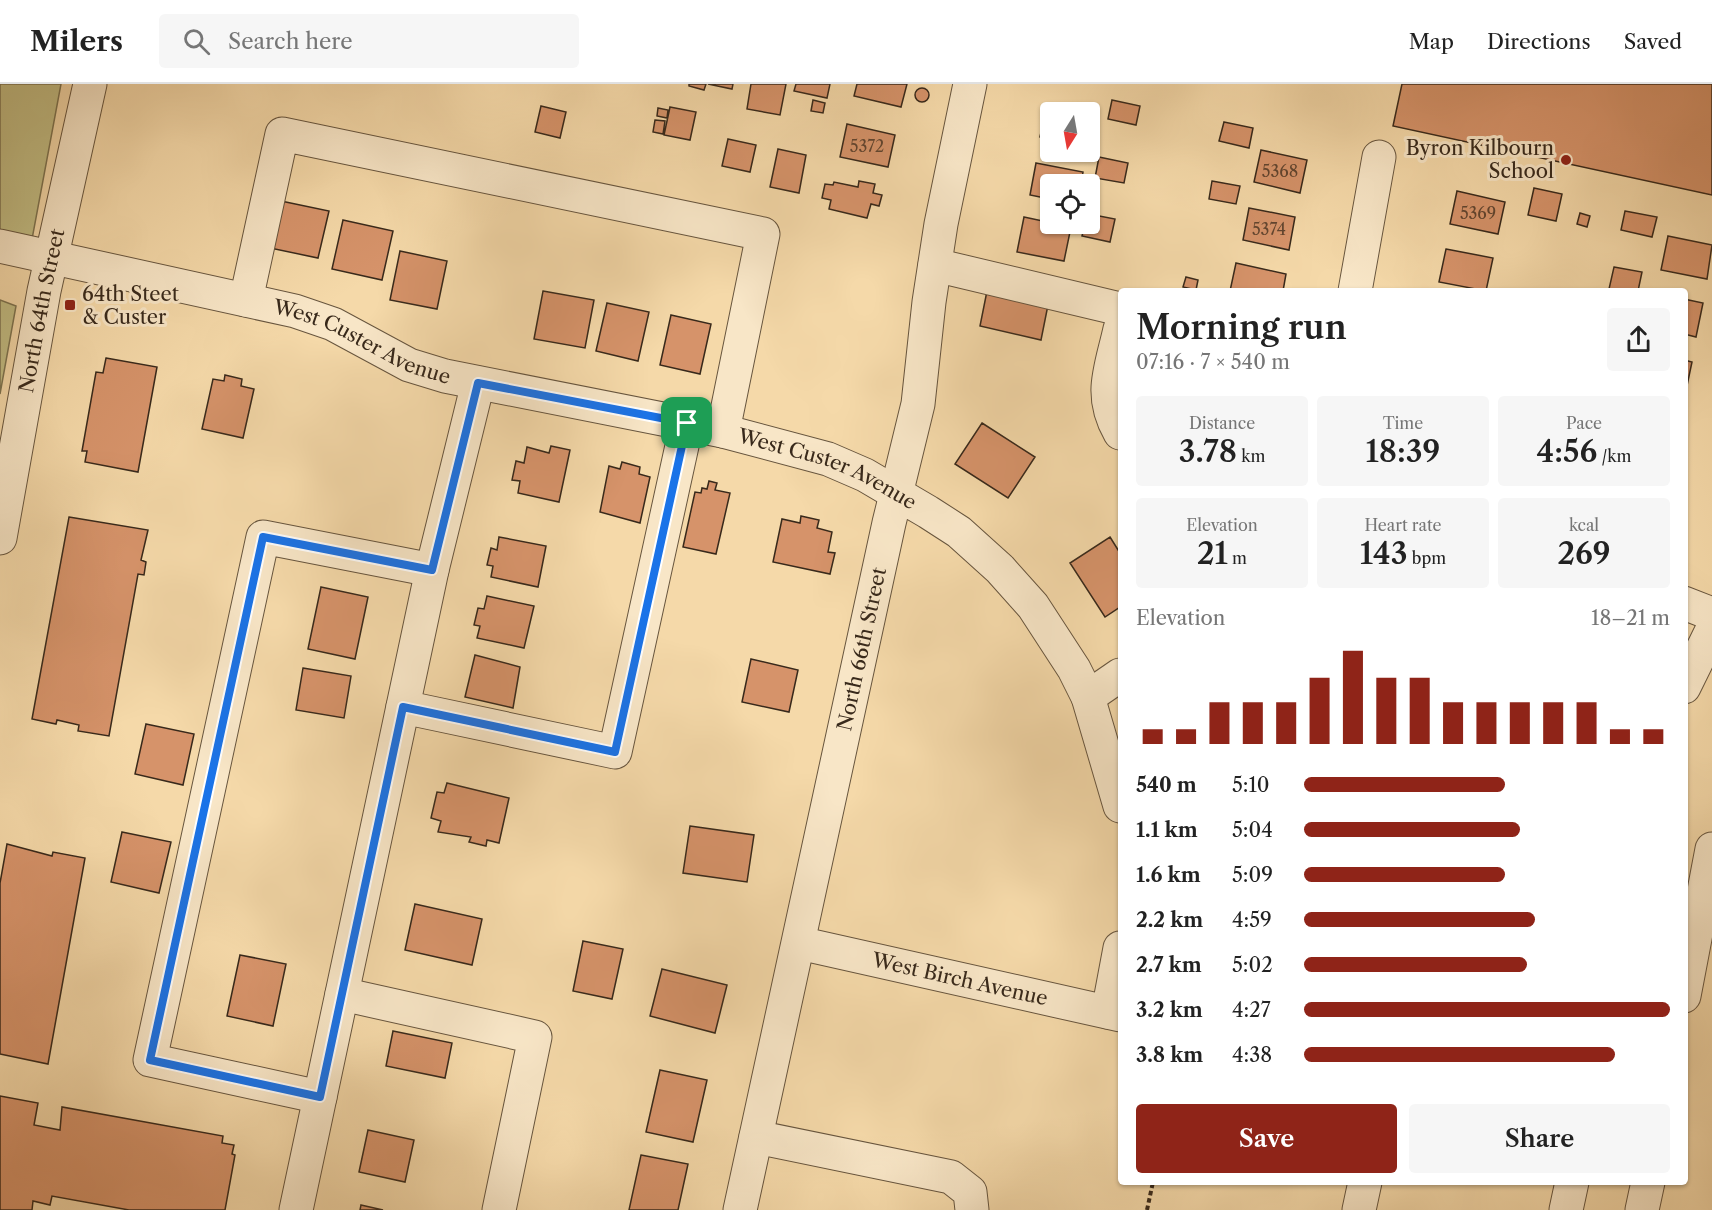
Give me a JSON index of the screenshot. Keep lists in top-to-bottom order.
{
  "streets": {
    "street": [
      "North 64th Street",
      "West Custer Avenue",
      "North 66th Street",
      "West Birch Avenue"
    ]
  },
  "crossings": [
    ["North 64th Street", "West Custer Avenue"],
    ["West Custer Avenue", "North 66th Street"],
    ["North 66th Street", "West Birch Avenue"]
  ],
  "places": {
    "other": ["Byron Kilbourn School"],
    "transit": ["64th Steet & Custer"]
  },
  "house_numbers": [
    "5372",
    "5368",
    "5369",
    "5374"
  ],
  "north": "bottom",
  "page": {
    "header": "Milers",
    "search": "Search here",
    "nav": ["Map", "Directions", "Saved"],
    "heading": ["Morning run", "07:16 · 7 × 540 m"],
    "stats": [
      ["Distance", "3.78 km"],
      ["Time", "18:39"],
      ["Pace", "4:56 /km"],
      ["Elevation", "21 m"],
      ["Heart rate", "143 bpm"],
      ["kcal", "269"]
    ],
    "chart": ["Elevation", "18–21 m"],
    "list": [
      {
        "name": "540 m",
        "note": "5:10"
      },
      {
        "name": "1.1 km",
        "note": "5:04"
      },
      {
        "name": "1.6 km",
        "note": "5:09"
      },
      {
        "name": "2.2 km",
        "note": "4:59"
      },
      {
        "name": "2.7 km",
        "note": "5:02"
      },
      {
        "name": "3.2 km",
        "note": "4:27"
      },
      {
        "name": "3.8 km",
        "note": "4:38"
      }
    ],
    "buttons": ["Save", "Share"]
  }
}
